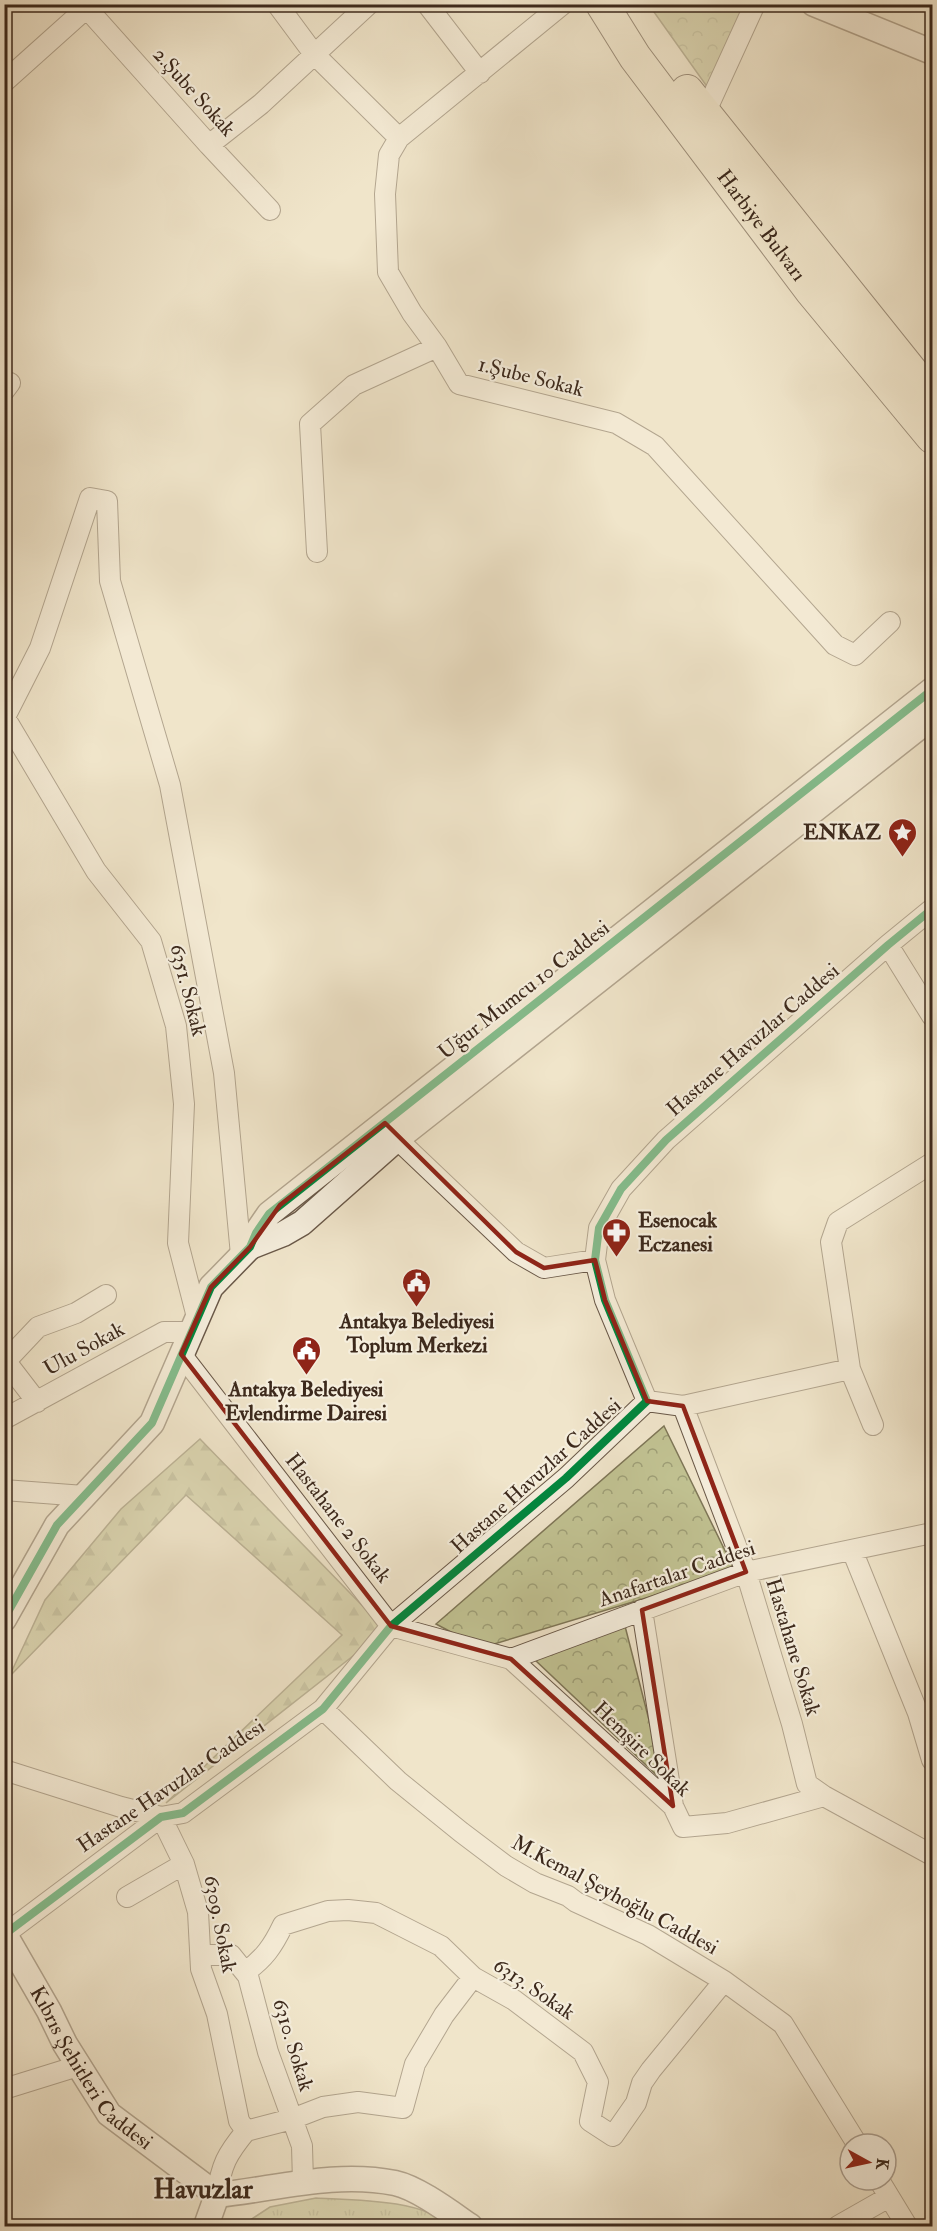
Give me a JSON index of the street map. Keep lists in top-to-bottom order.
{
  "streets": {
    "main road": ["Harbiye Bulvarı"],
    "street": [
      "2.Şube Sokak",
      "1.Şube Sokak",
      "6351. Sokak",
      "Uğur Mumcu 10 Caddesi",
      "Hastane Havuzlar Caddesi",
      "Ulu Sokak",
      "Hastahane 2 Sokak",
      "Anafartalar Caddesi",
      "Hastahane Sokak",
      "Hemşire Sokak",
      "M.Kemal Şeyhoğlu Caddesi",
      "6309. Sokak",
      "6313. Sokak",
      "6310. Sokak",
      "Kıbrıs Şehitleri Caddesi"
    ]
  },
  "crossings": [
    ["6351. Sokak", "Uğur Mumcu 10 Caddesi"],
    ["6351. Sokak", "Ulu Sokak"],
    ["Uğur Mumcu 10 Caddesi", "Ulu Sokak"],
    ["Uğur Mumcu 10 Caddesi", "Hastahane 2 Sokak"],
    ["Hastane Havuzlar Caddesi", "Hastahane 2 Sokak"],
    ["Hastane Havuzlar Caddesi", "Hemşire Sokak"],
    ["Hastane Havuzlar Caddesi", "M.Kemal Şeyhoğlu Caddesi"],
    ["Hastane Havuzlar Caddesi", "6309. Sokak"],
    ["Hastane Havuzlar Caddesi", "Kıbrıs Şehitleri Caddesi"],
    ["Hastahane 2 Sokak", "Hemşire Sokak"],
    ["Anafartalar Caddesi", "Hastahane Sokak"],
    ["Anafartalar Caddesi", "Hemşire Sokak"],
    ["Hastahane Sokak", "Hemşire Sokak"],
    ["M.Kemal Şeyhoğlu Caddesi", "6313. Sokak"],
    ["6309. Sokak", "6313. Sokak"],
    ["6313. Sokak", "6310. Sokak"]
  ],
  "districts": ["Havuzlar"],
  "places": {
    "place": ["ENKAZ"],
    "pharmacy": ["Esenocak Eczanesi"],
    "public building": ["Antakya Belediyesi Toplum Merkezi", "Antakya Belediyesi Evlendirme Dairesi"]
  },
  "north": "right"
}
